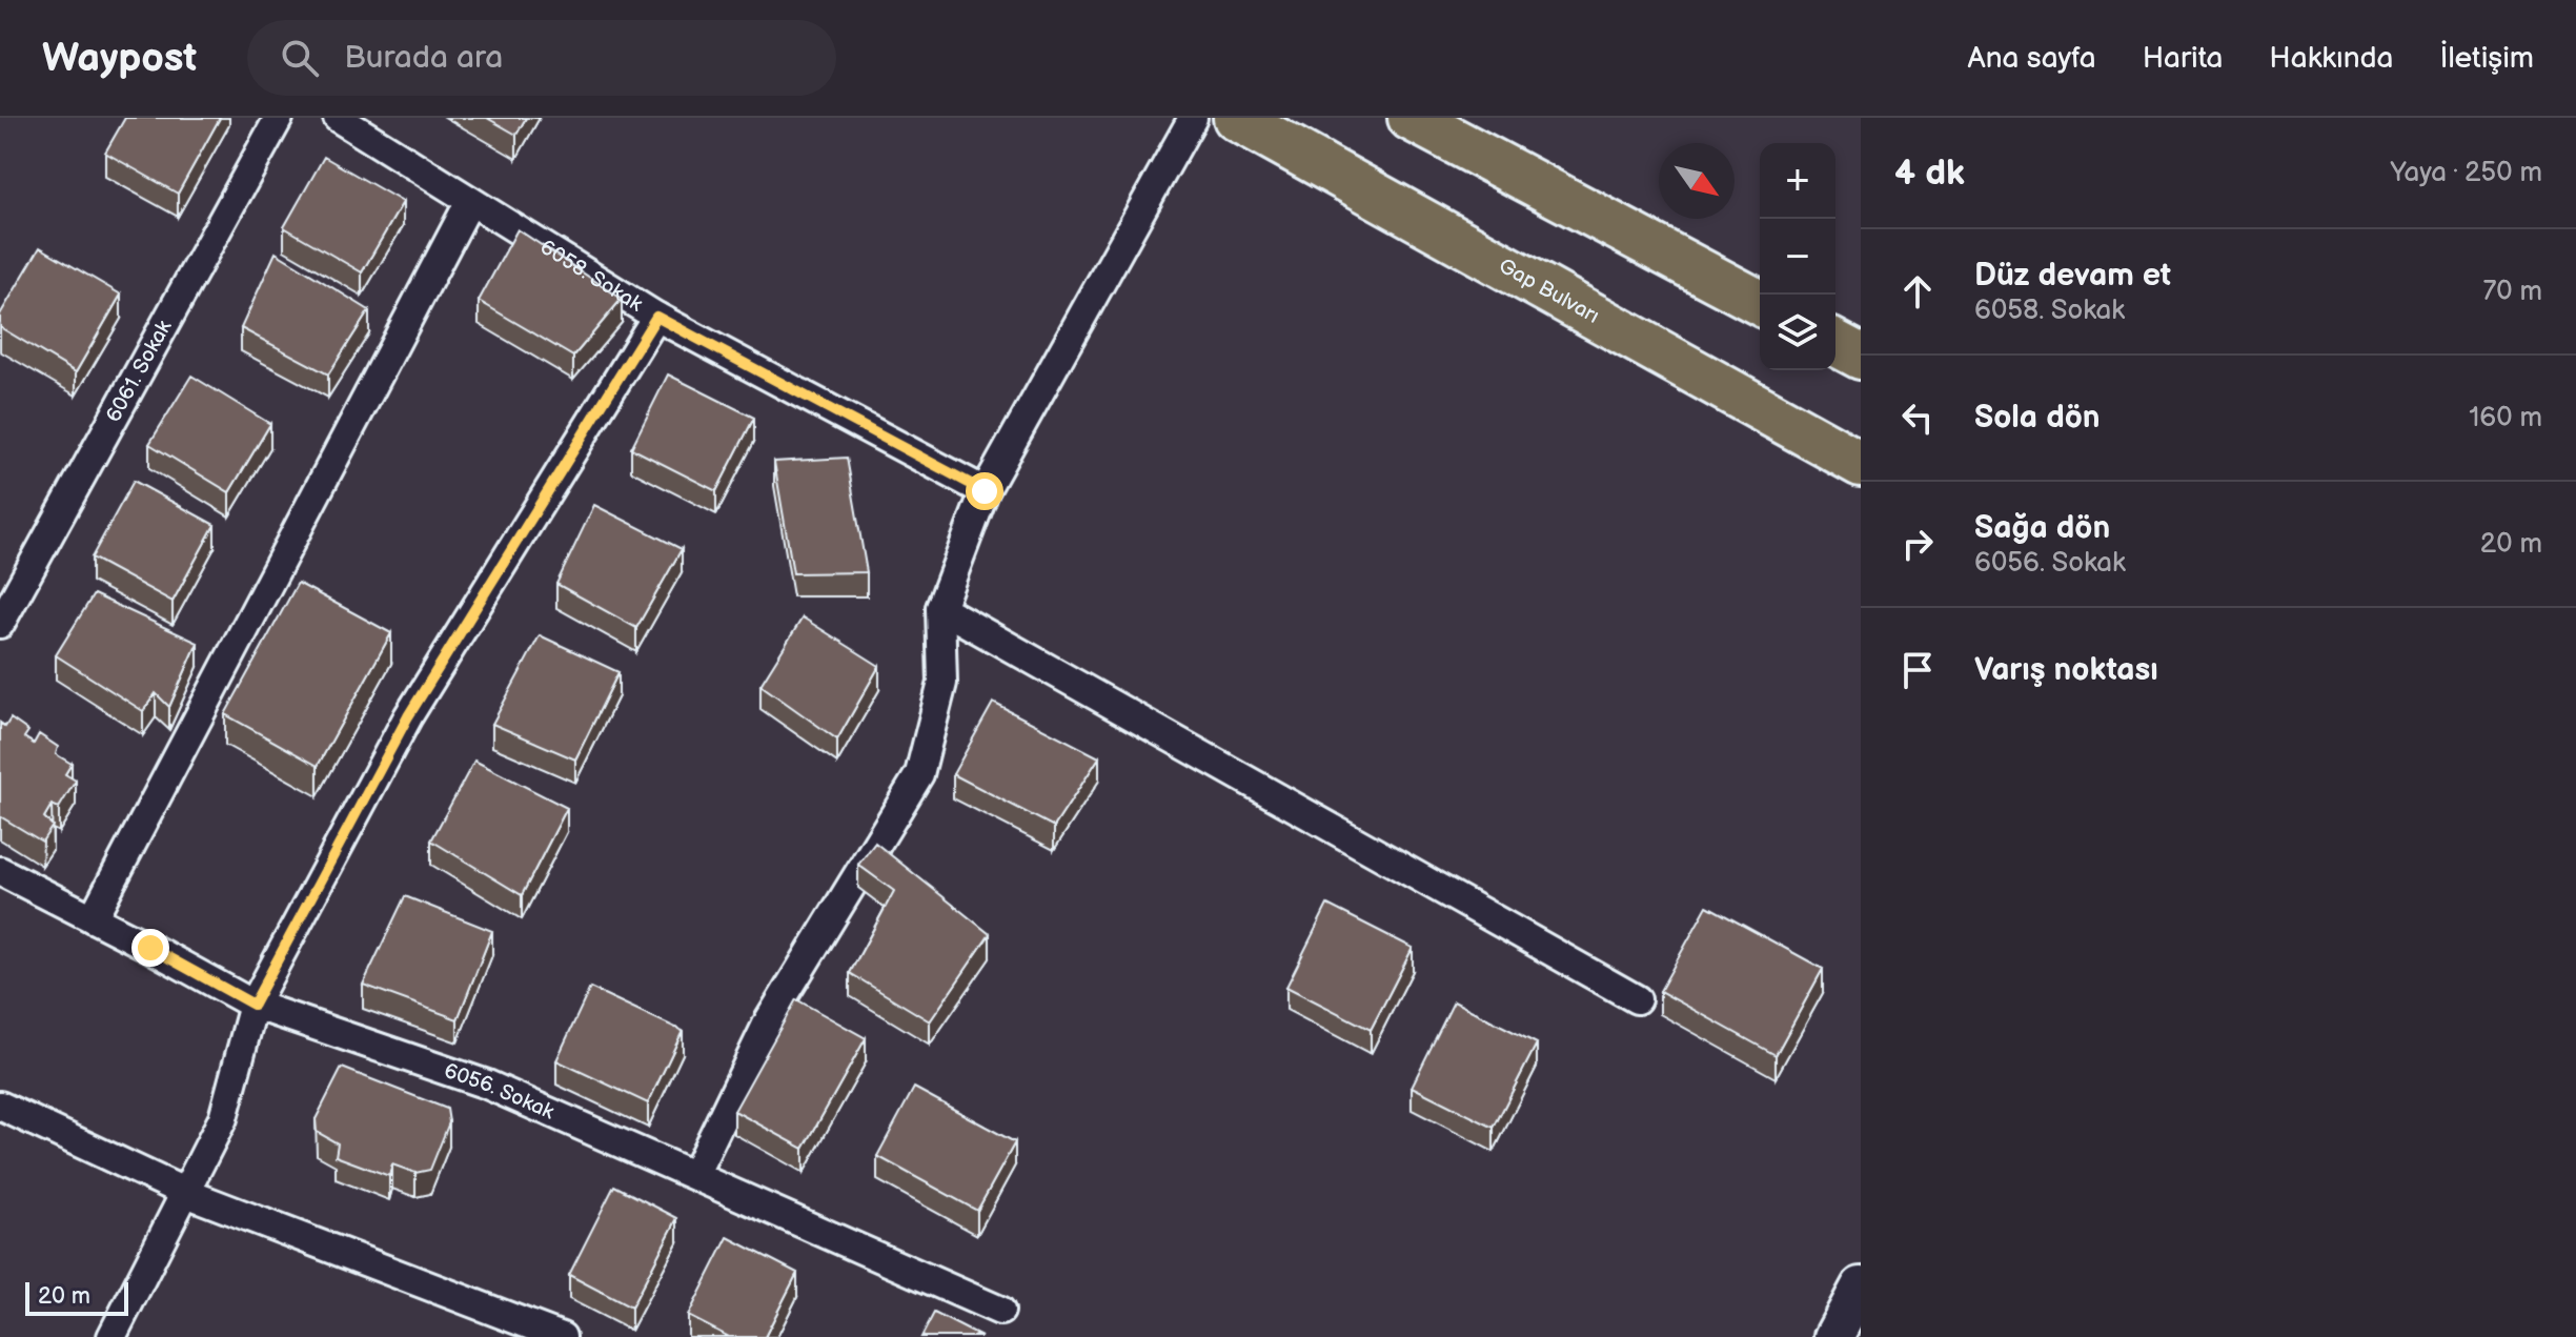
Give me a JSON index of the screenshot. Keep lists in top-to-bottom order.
{
  "streets": {
    "highway": ["Gap Bulvarı"],
    "street": ["6058. Sokak", "6061. Sokak", "6056. Sokak"]
  },
  "scale_bar": "20 m",
  "north": "bottom right",
  "page": {
    "header": "Waypost",
    "search": "Burada ara",
    "nav": [
      "Ana sayfa",
      "Harita",
      "Hakkında",
      "İletişim"
    ],
    "heading": ["4 dk", "Yaya · 250 m"],
    "map_buttons": ["+", "−"],
    "list": [
      ["Düz devam et", "6058. Sokak", "70 m"],
      ["Sola dön", "160 m"],
      ["Sağa dön", "6056. Sokak", "20 m"],
      "Varış noktası"
    ],
    "scale": "20 m"
  }
}
